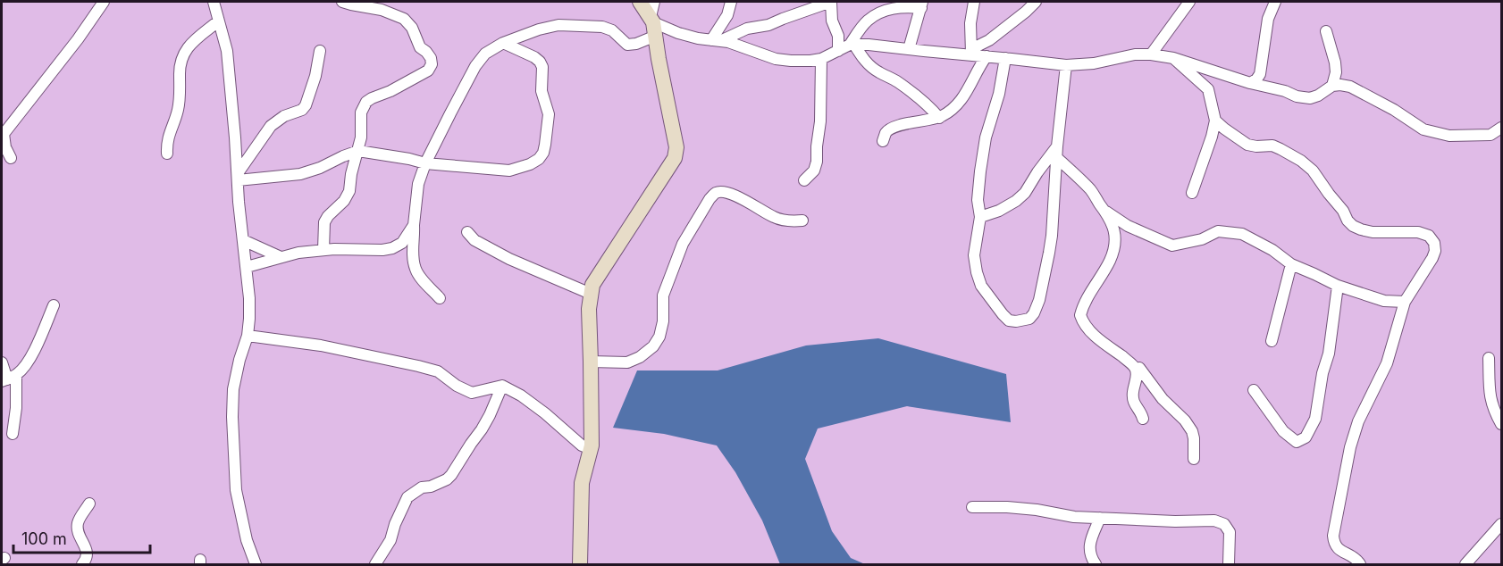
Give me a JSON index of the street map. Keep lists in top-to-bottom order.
{
  "scale_bar": "100 m"
}
